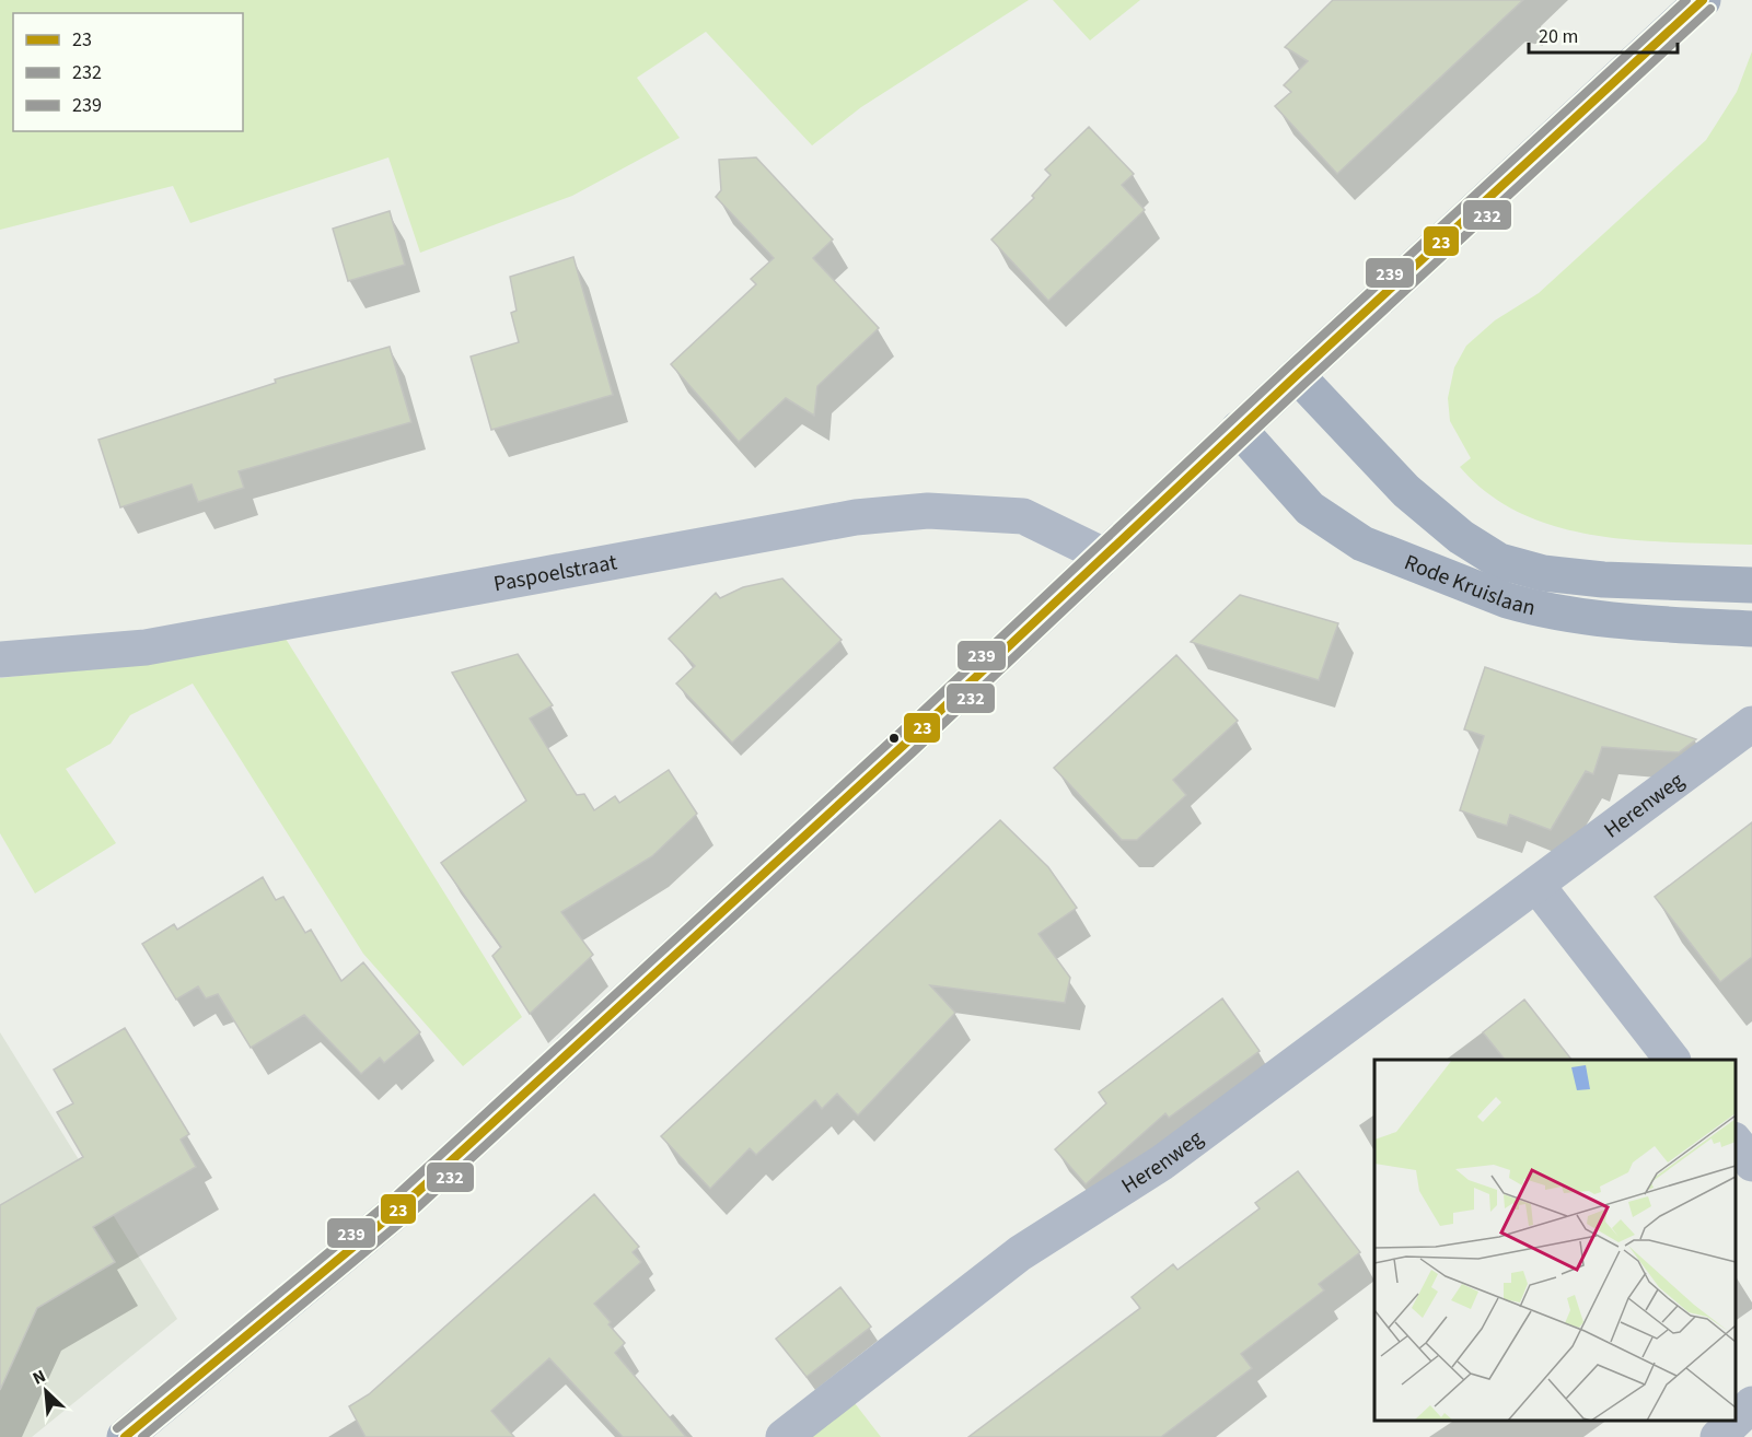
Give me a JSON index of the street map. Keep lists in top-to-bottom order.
{
  "streets": {
    "main road": ["Rode Kruislaan"],
    "street": ["Paspoelstraat", "Herenweg"]
  },
  "lines": ["transit line 23", "transit line 239", "transit line 232"],
  "legend": ["23", "232", "239"],
  "scale_bar": "20 m",
  "north": "top left"
}
